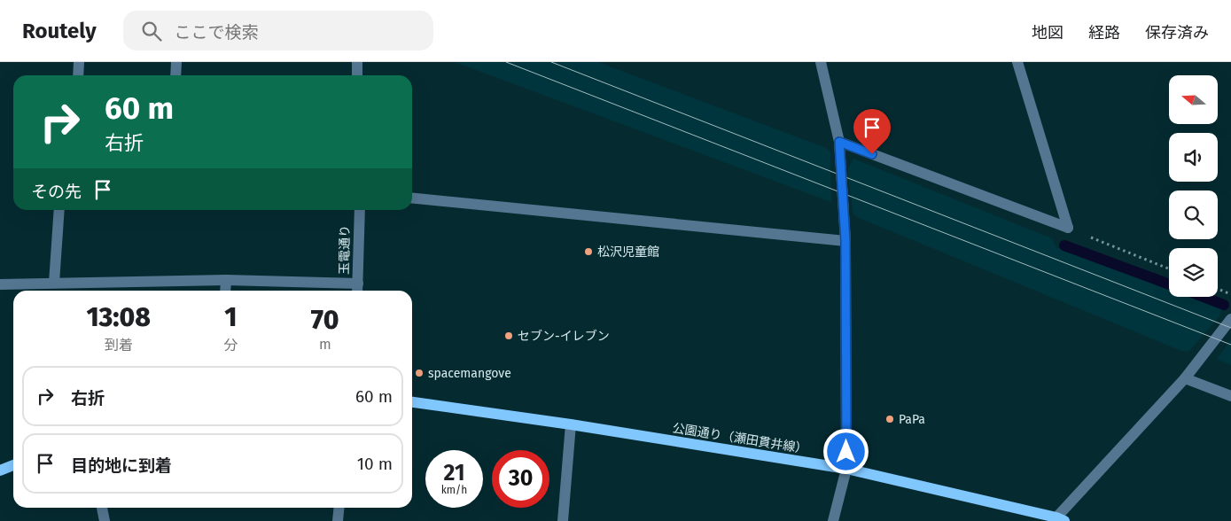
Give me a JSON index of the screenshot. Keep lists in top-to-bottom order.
{
  "streets": {
    "main road": ["公園通り（瀬田貫井線）"],
    "street": ["玉電通り"]
  },
  "places": [
    "松沢児童館",
    "セブン-イレブン",
    "spacemangove",
    "PaPa"
  ],
  "north": "left",
  "page": {
    "header": "Routely",
    "search": "ここで検索",
    "nav": ["地図", "経路", "保存済み"],
    "turn": ["60 m", "右折"],
    "then": "その先",
    "eta": [
      "13:08",
      "到着",
      "1",
      "分",
      "70",
      "m"
    ],
    "list": [
      {
        "name": "右折",
        "value": "60 m"
      },
      {
        "name": "目的地に到着",
        "value": "10 m"
      }
    ],
    "speed": "21 km/h",
    "limit": "30"
  }
}
